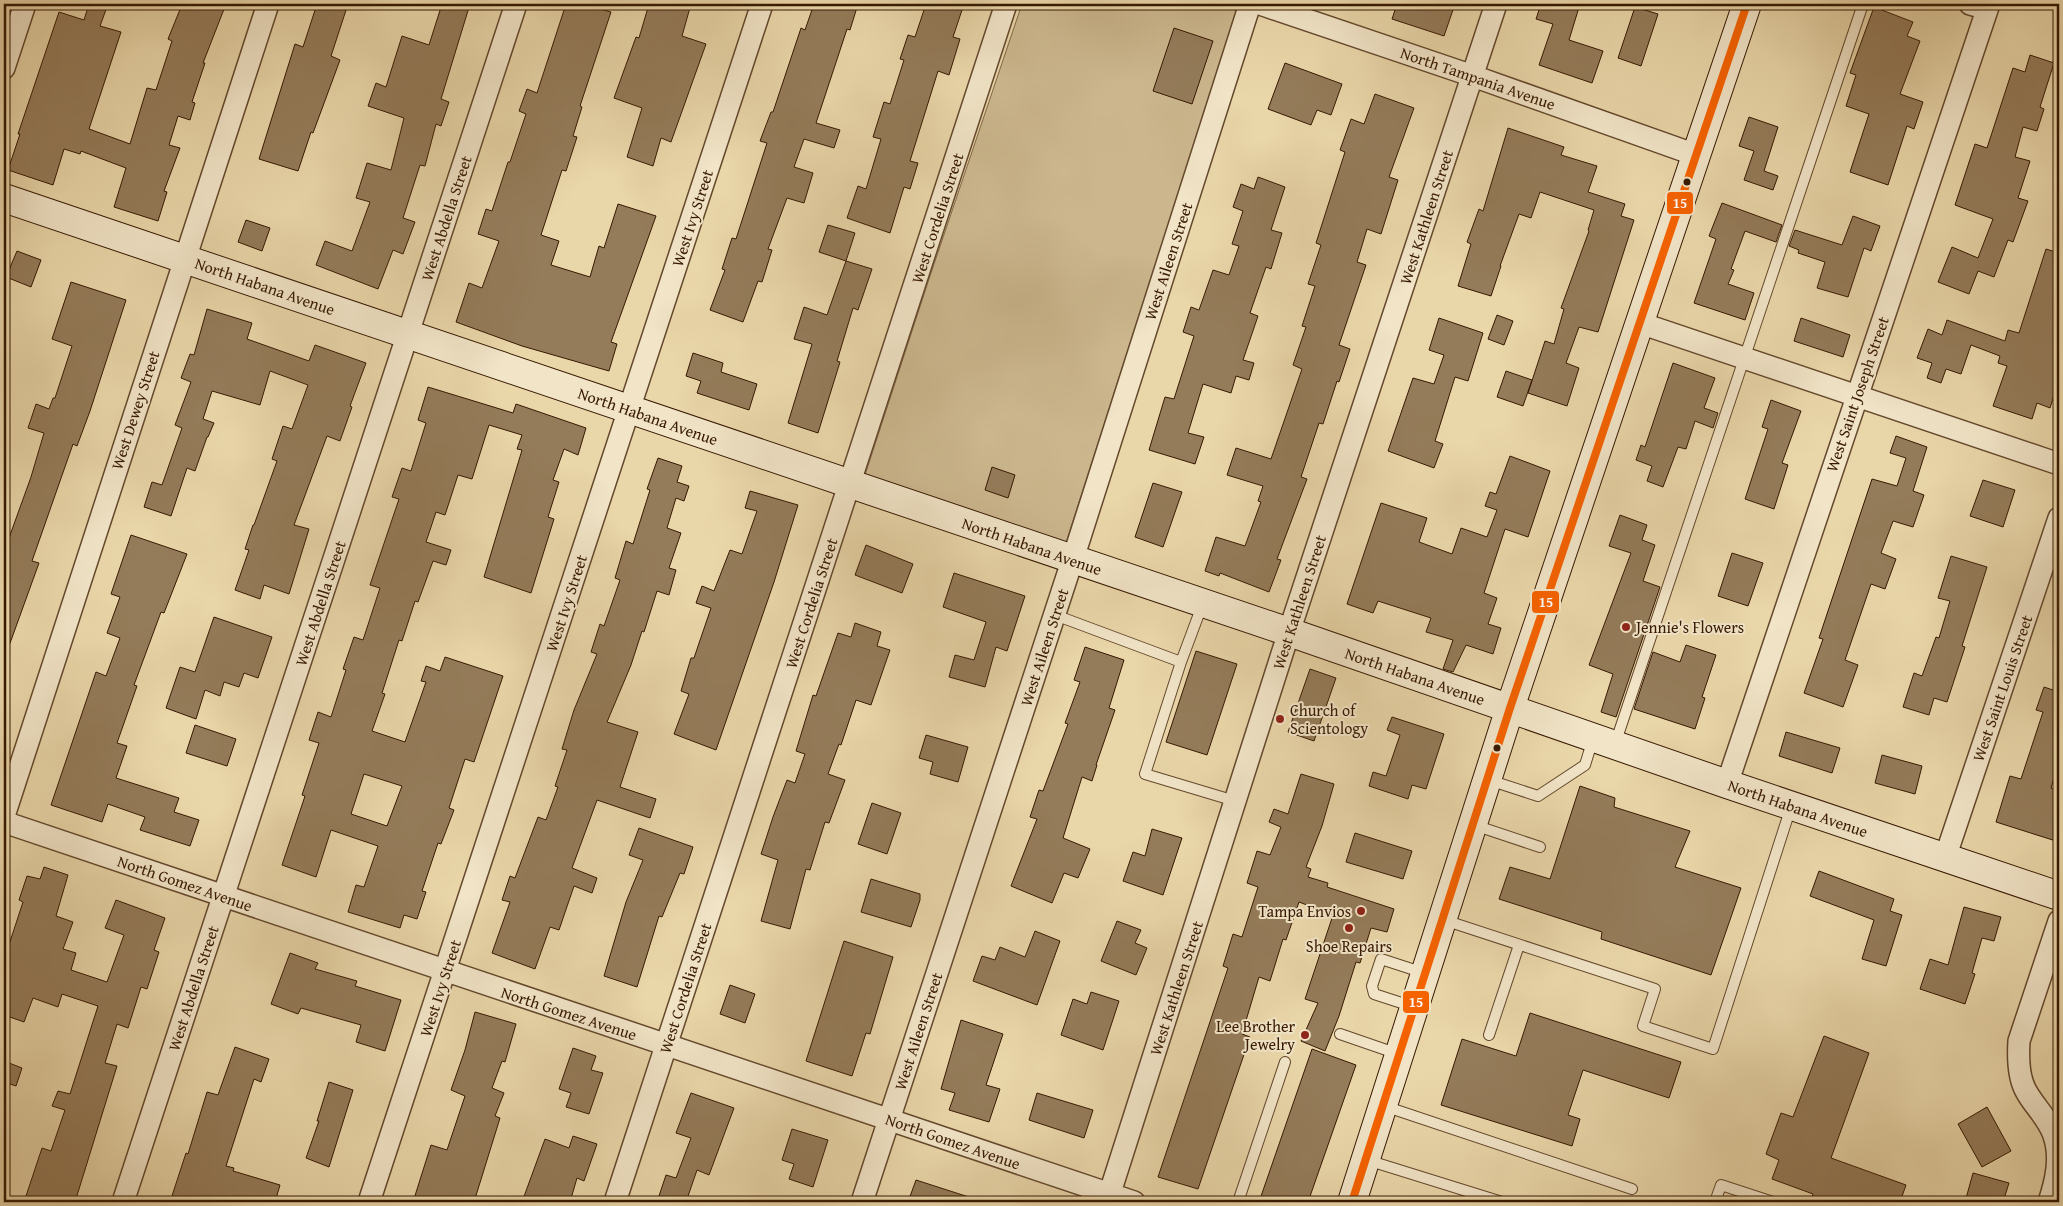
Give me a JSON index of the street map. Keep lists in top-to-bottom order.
{
  "streets": {
    "street": [
      "North Tampania Avenue",
      "West Kathleen Street",
      "West Abdella Street",
      "West Ivy Street",
      "West Cordelia Street",
      "West Aileen Street",
      "North Habana Avenue",
      "West Saint Joseph Street",
      "West Dewey Street",
      "West Saint Louis Street",
      "North Gomez Avenue"
    ]
  },
  "crossings": [
    ["North Tampania Avenue", "West Kathleen Street"],
    ["West Kathleen Street", "North Habana Avenue"],
    ["West Kathleen Street", "North Gomez Avenue"],
    ["West Abdella Street", "North Habana Avenue"],
    ["West Abdella Street", "North Gomez Avenue"],
    ["West Ivy Street", "North Habana Avenue"],
    ["West Ivy Street", "North Gomez Avenue"],
    ["West Cordelia Street", "North Habana Avenue"],
    ["West Cordelia Street", "North Gomez Avenue"],
    ["West Aileen Street", "North Habana Avenue"],
    ["West Aileen Street", "North Gomez Avenue"],
    ["North Habana Avenue", "West Saint Joseph Street"],
    ["North Habana Avenue", "West Dewey Street"],
    ["North Habana Avenue", "West Saint Louis Street"]
  ],
  "places": [
    "Jennie's Flowers",
    "Church of Scientology",
    "Tampa Envios",
    "Shoe Repairs",
    "Lee Brother Jewelry"
  ],
  "lines": ["transit line 15"]
}
